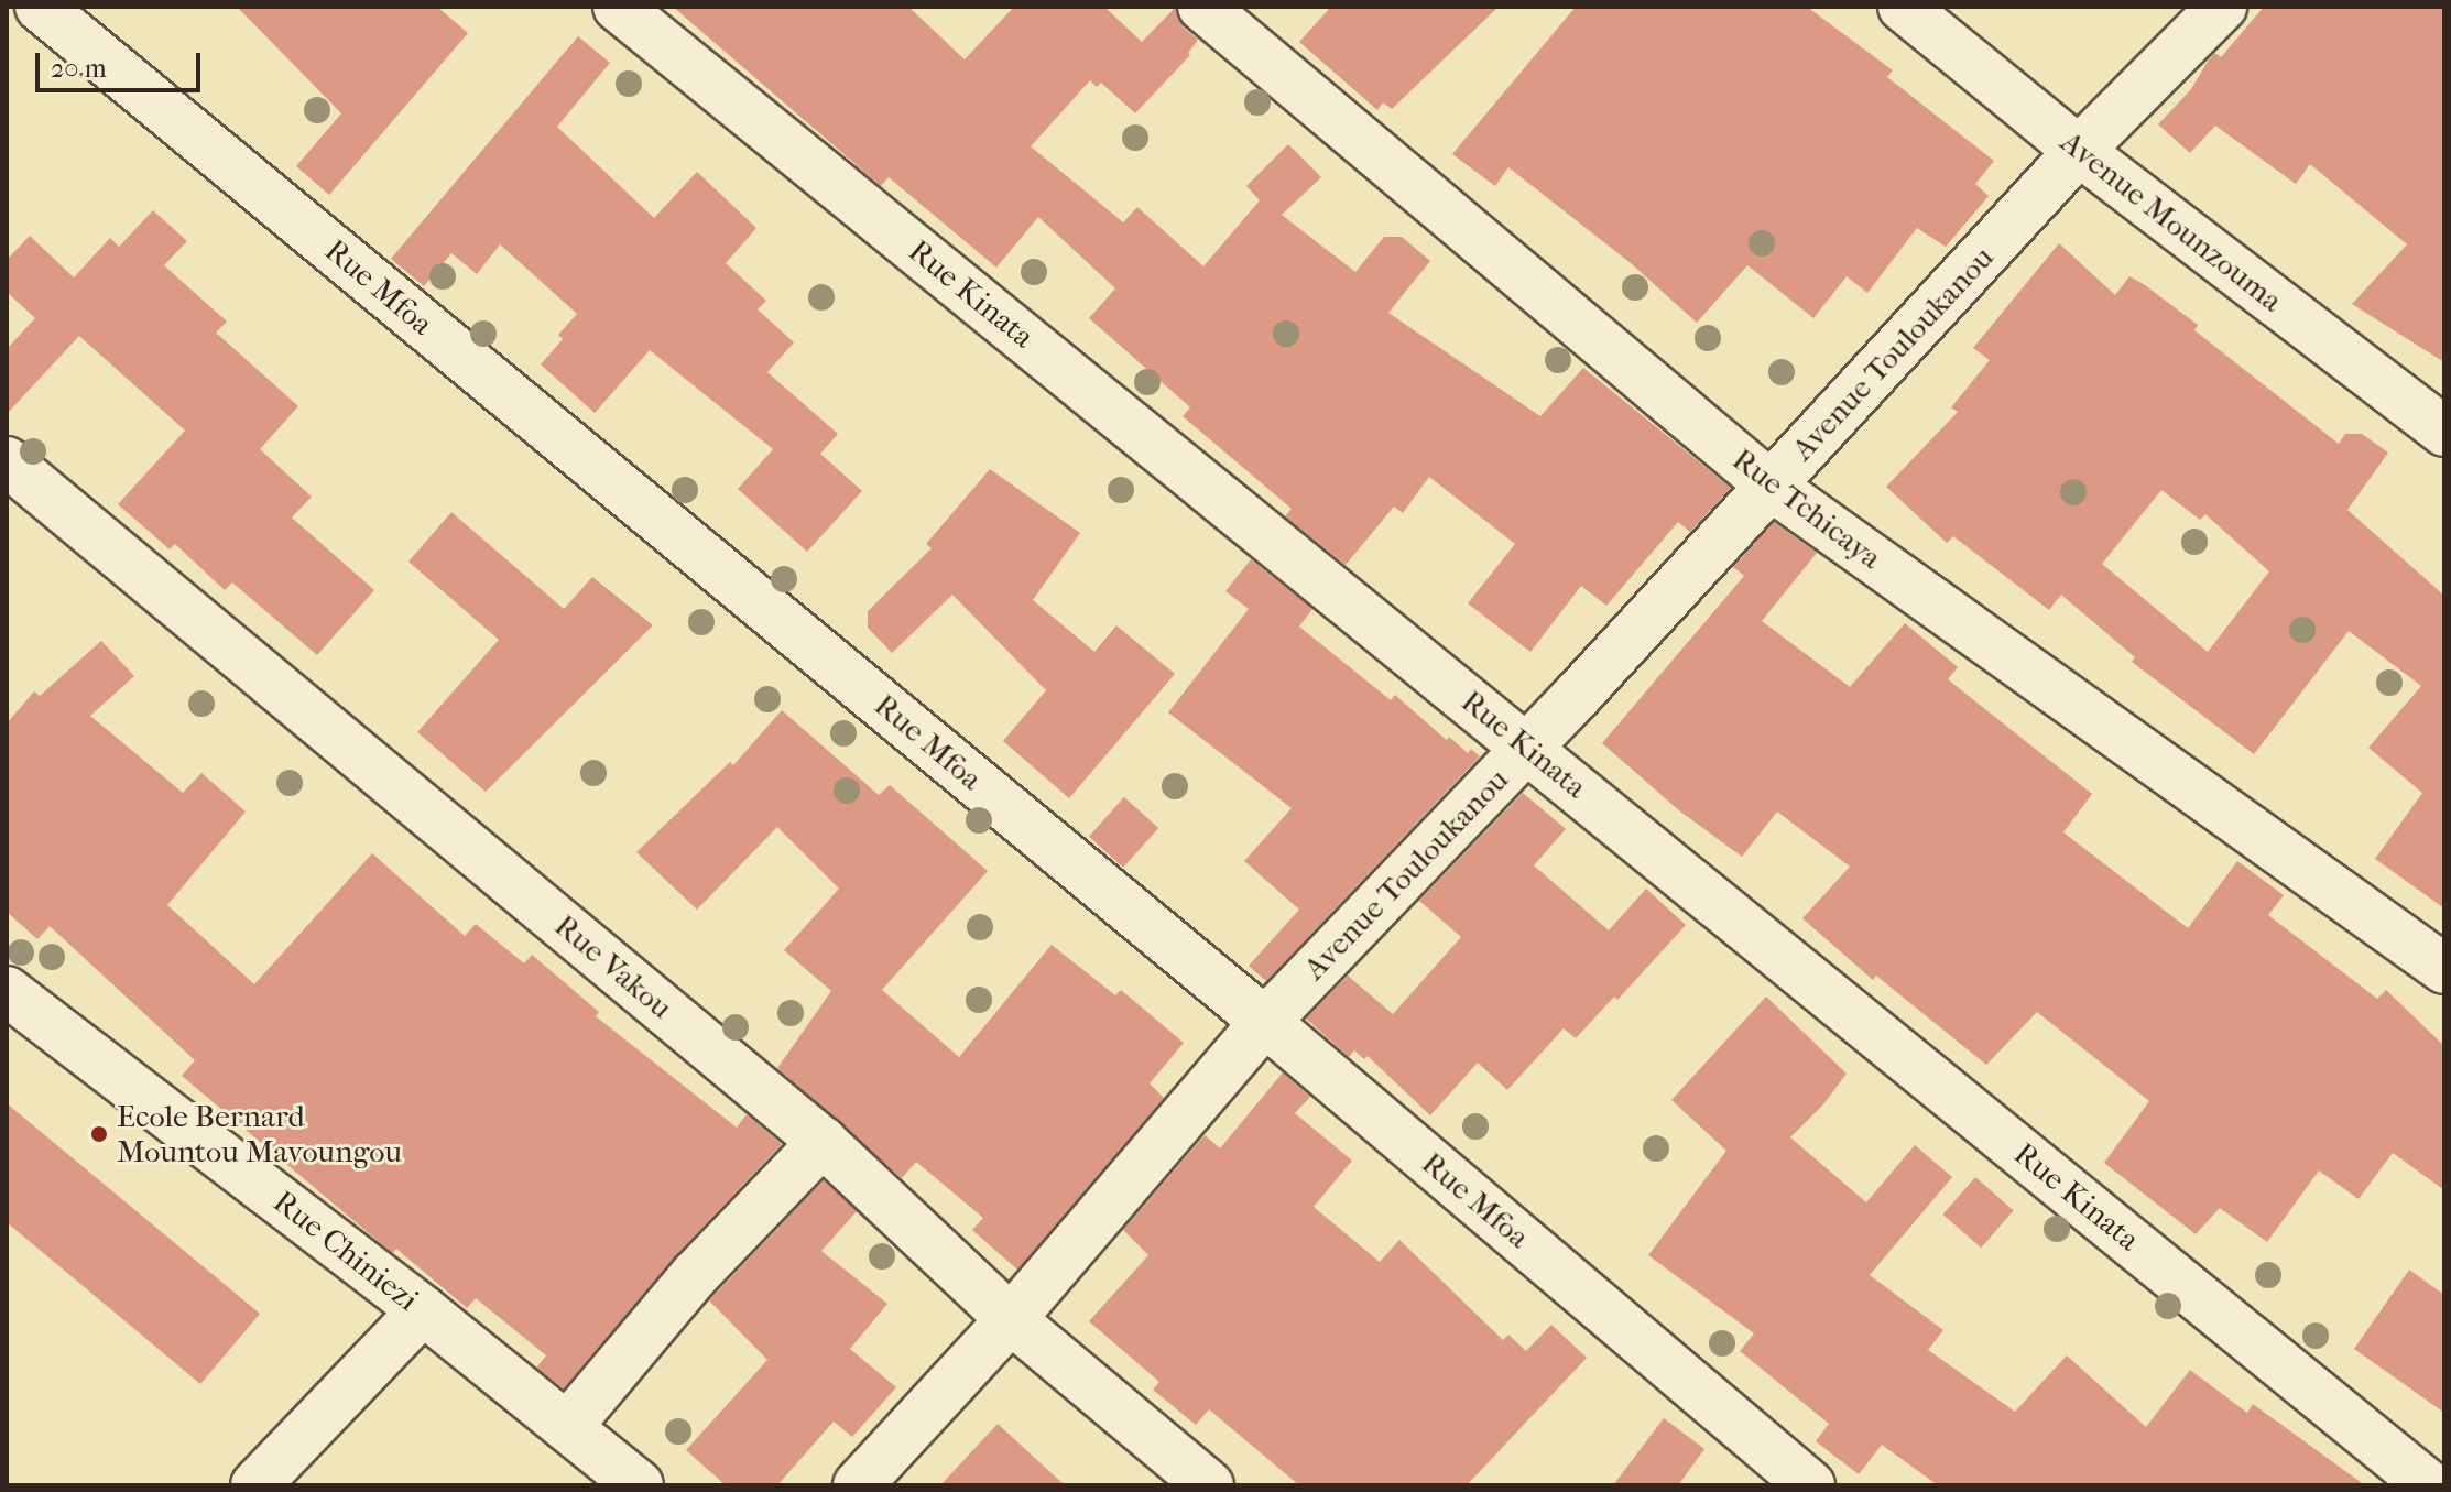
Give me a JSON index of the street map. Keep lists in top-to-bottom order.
{
  "streets": {
    "street": [
      "Avenue Mounzouma",
      "Rue Mfoa",
      "Rue Kinata",
      "Avenue Touloukanou",
      "Rue Tchicaya",
      "Rue Vakou",
      "Rue Chiniezi"
    ]
  },
  "crossings": [
    ["Avenue Mounzouma", "Avenue Touloukanou"],
    ["Rue Mfoa", "Avenue Touloukanou"],
    ["Rue Kinata", "Avenue Touloukanou"],
    ["Avenue Touloukanou", "Rue Tchicaya"],
    ["Avenue Touloukanou", "Rue Vakou"]
  ],
  "places": ["Ecole Bernard Mountou Mavoungou"],
  "scale_bar": "20 m"
}
